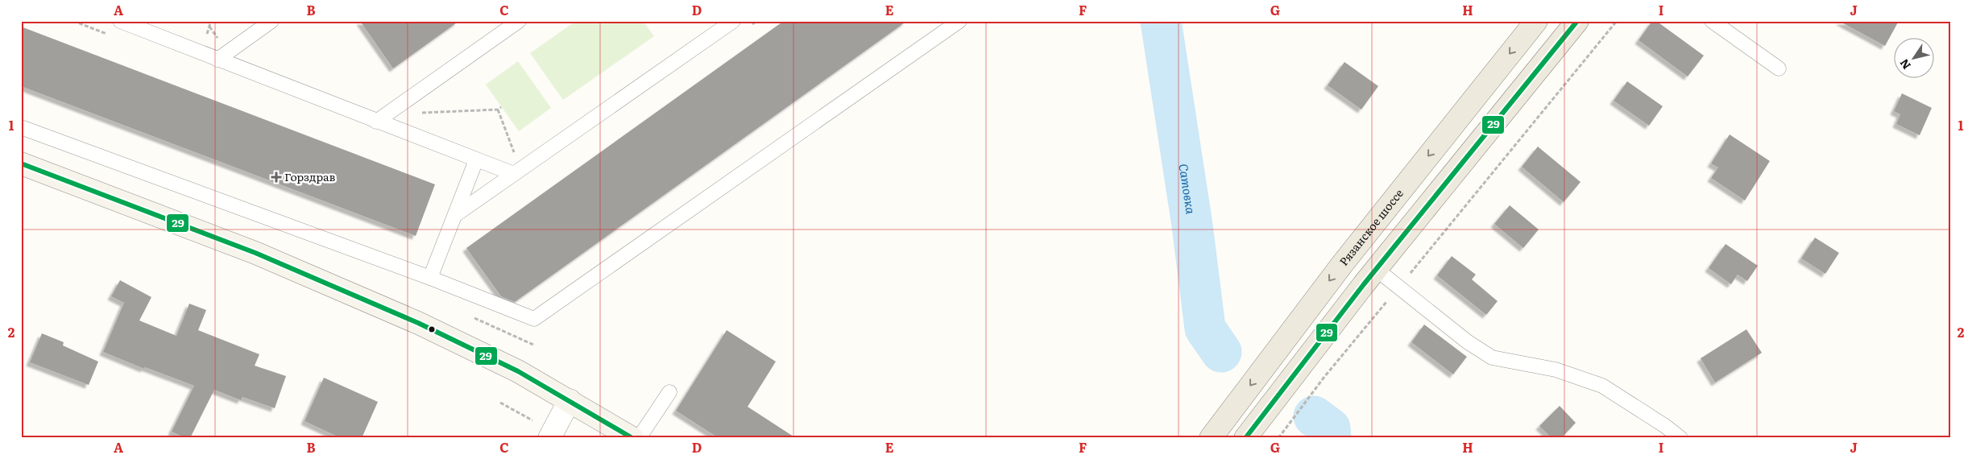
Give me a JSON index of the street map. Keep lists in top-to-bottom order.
{
  "streets": {
    "main road": ["Рязанское шоссе"]
  },
  "water": ["Сатовка"],
  "places": {
    "health": ["Горздрав"]
  },
  "lines": ["transit line 29"],
  "north": "bottom left",
  "grid": {
    "columns": [
      "A",
      "B",
      "C",
      "D",
      "E",
      "F",
      "G",
      "H",
      "I",
      "J"
    ],
    "rows": ["1", "2"]
  }
}
